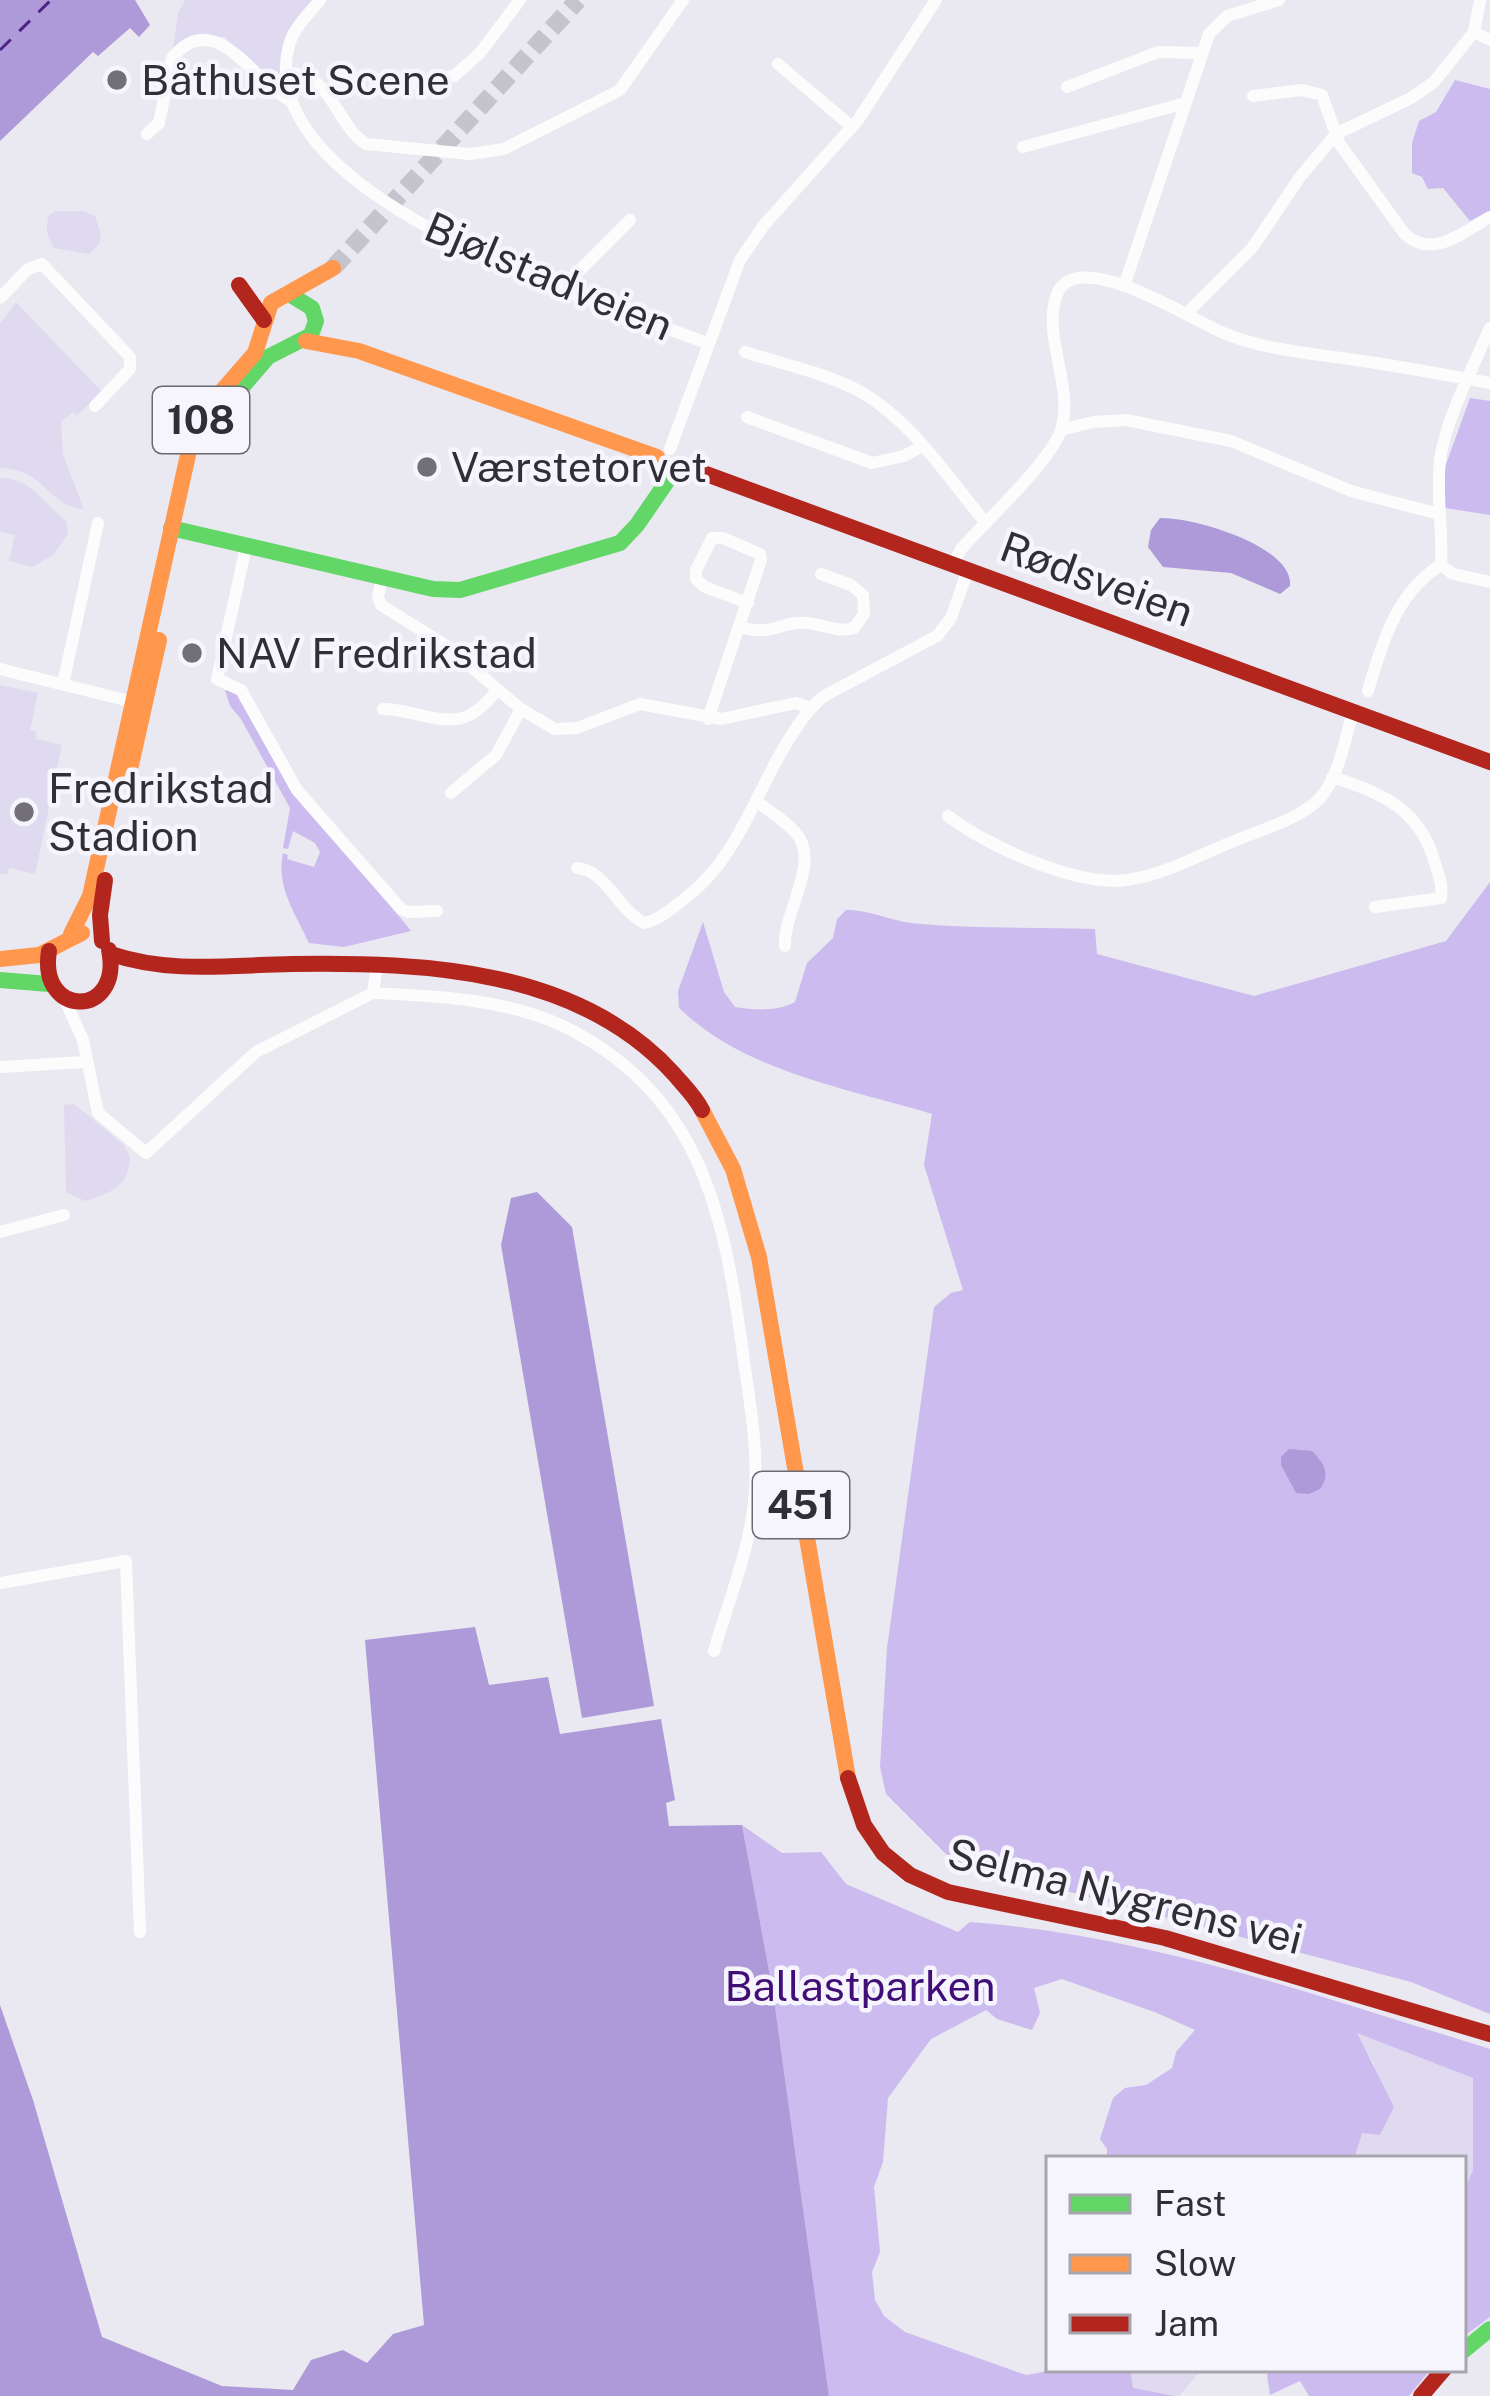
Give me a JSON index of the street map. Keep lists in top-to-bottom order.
{
  "streets": {
    "main road": [
      "108",
      "Rødsveien",
      "451",
      "Selma Nygrens vei"
    ],
    "street": ["Bjølstadveien"]
  },
  "crossings": [
    ["108", "Selma Nygrens vei"]
  ],
  "parks": ["Ballastparken"],
  "places": [
    "Båthuset Scene",
    "Værstetorvet",
    "NAV Fredrikstad",
    "Fredrikstad Stadion"
  ],
  "legend": ["Fast", "Slow", "Jam"]
}
